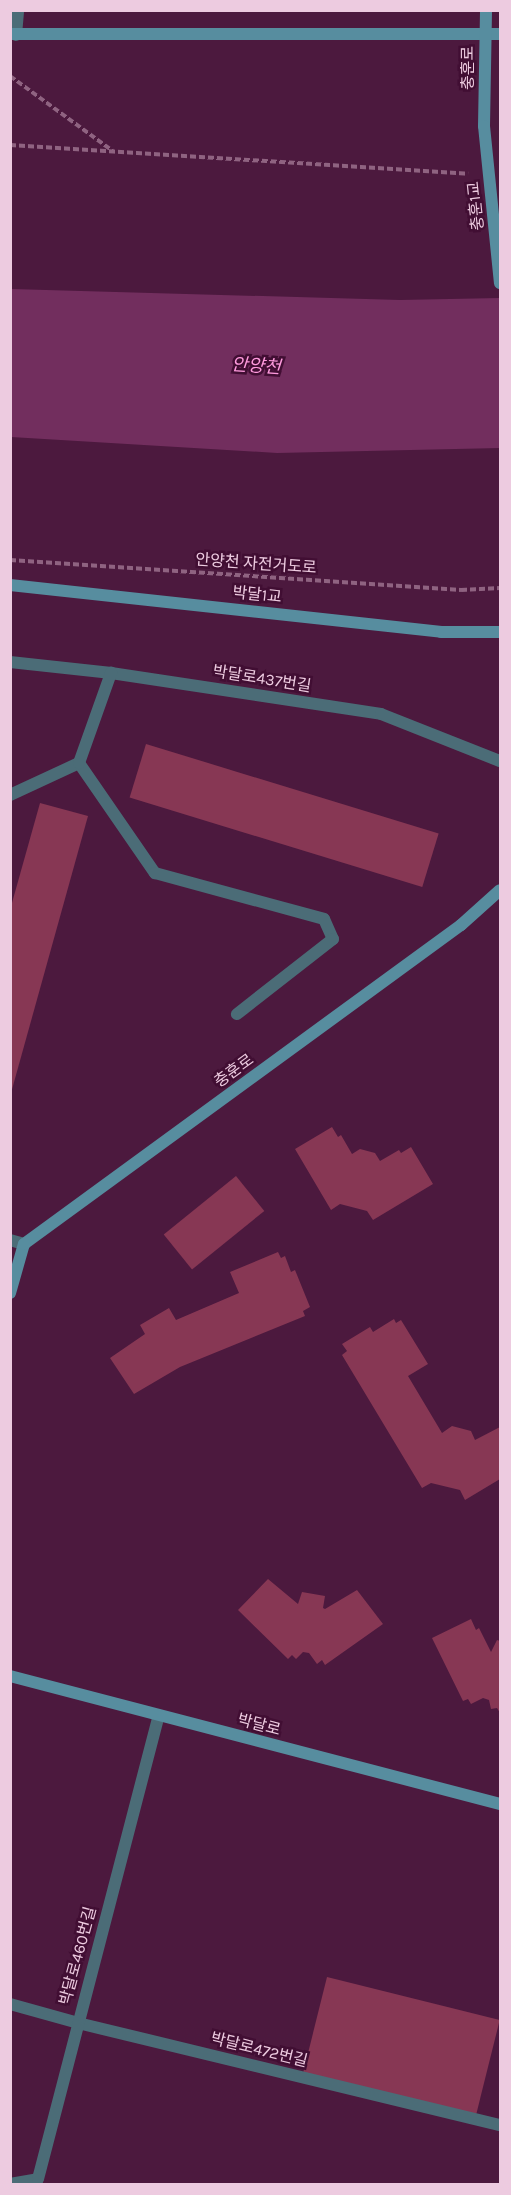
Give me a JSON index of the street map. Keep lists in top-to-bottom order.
{
  "streets": {
    "street": [
      "충훈로",
      "충훈1교",
      "박달1교",
      "박달로437번길",
      "박달로",
      "박달로460번길",
      "박달로472번길"
    ],
    "path": ["안양천 자전거도로"]
  },
  "crossings": [
    ["충훈로", "충훈1교"],
    ["박달로", "박달로460번길"],
    ["박달로460번길", "박달로472번길"]
  ],
  "water": ["안양천"]
}
